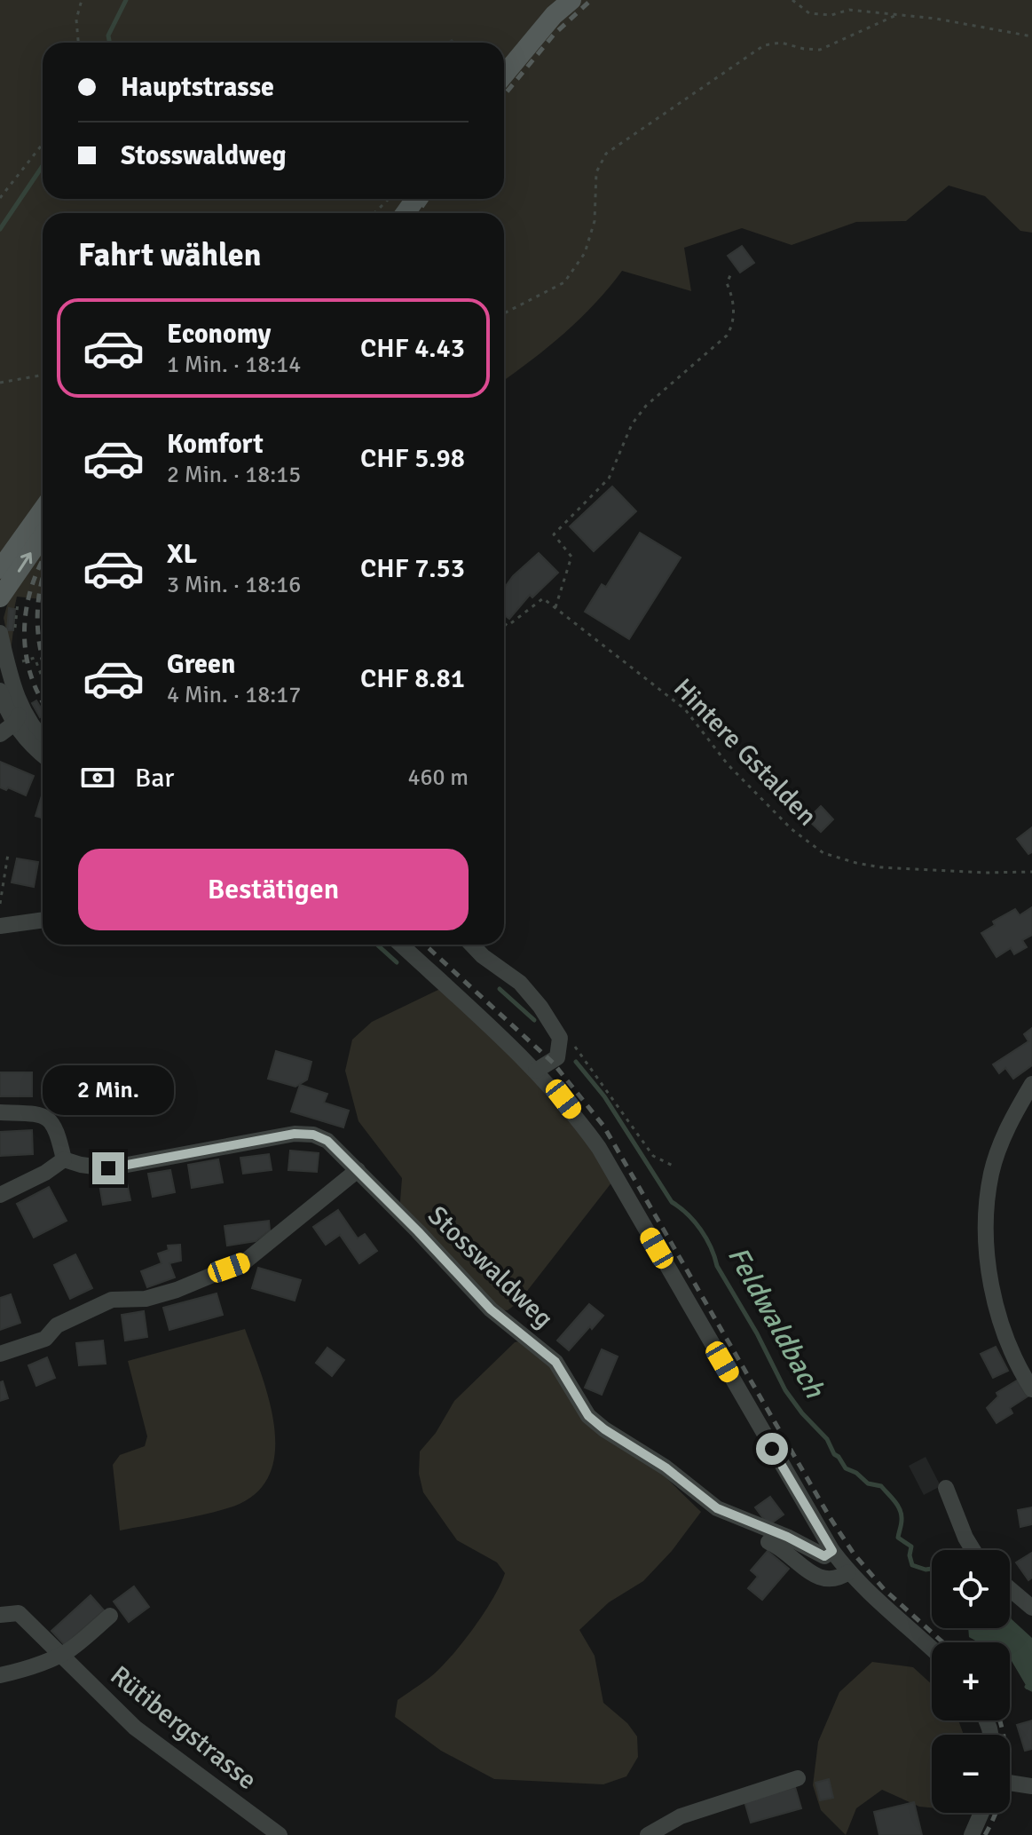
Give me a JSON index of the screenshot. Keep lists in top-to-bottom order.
{
  "streets": {
    "street": ["Stosswaldweg", "Rütibergstrasse"],
    "path": ["Hintere Gstalden"]
  },
  "water": ["Feldwaldbach"],
  "page": {
    "banner": ["Hauptstrasse", "Stosswaldweg"],
    "heading": "Fahrt wählen",
    "list": [
      {
        "name": "Economy",
        "note": "1 Min. · 18:14",
        "value": "CHF 4.43"
      },
      {
        "name": "Komfort",
        "note": "2 Min. · 18:15",
        "value": "CHF 5.98"
      },
      {
        "name": "XL",
        "note": "3 Min. · 18:16",
        "value": "CHF 7.53"
      },
      {
        "name": "Green",
        "note": "4 Min. · 18:17",
        "value": "CHF 8.81"
      }
    ],
    "pay": ["Bar", "460 m"],
    "buttons": "Bestätigen",
    "bubble": "2 Min.",
    "map_buttons": ["+", "−"]
  }
}
